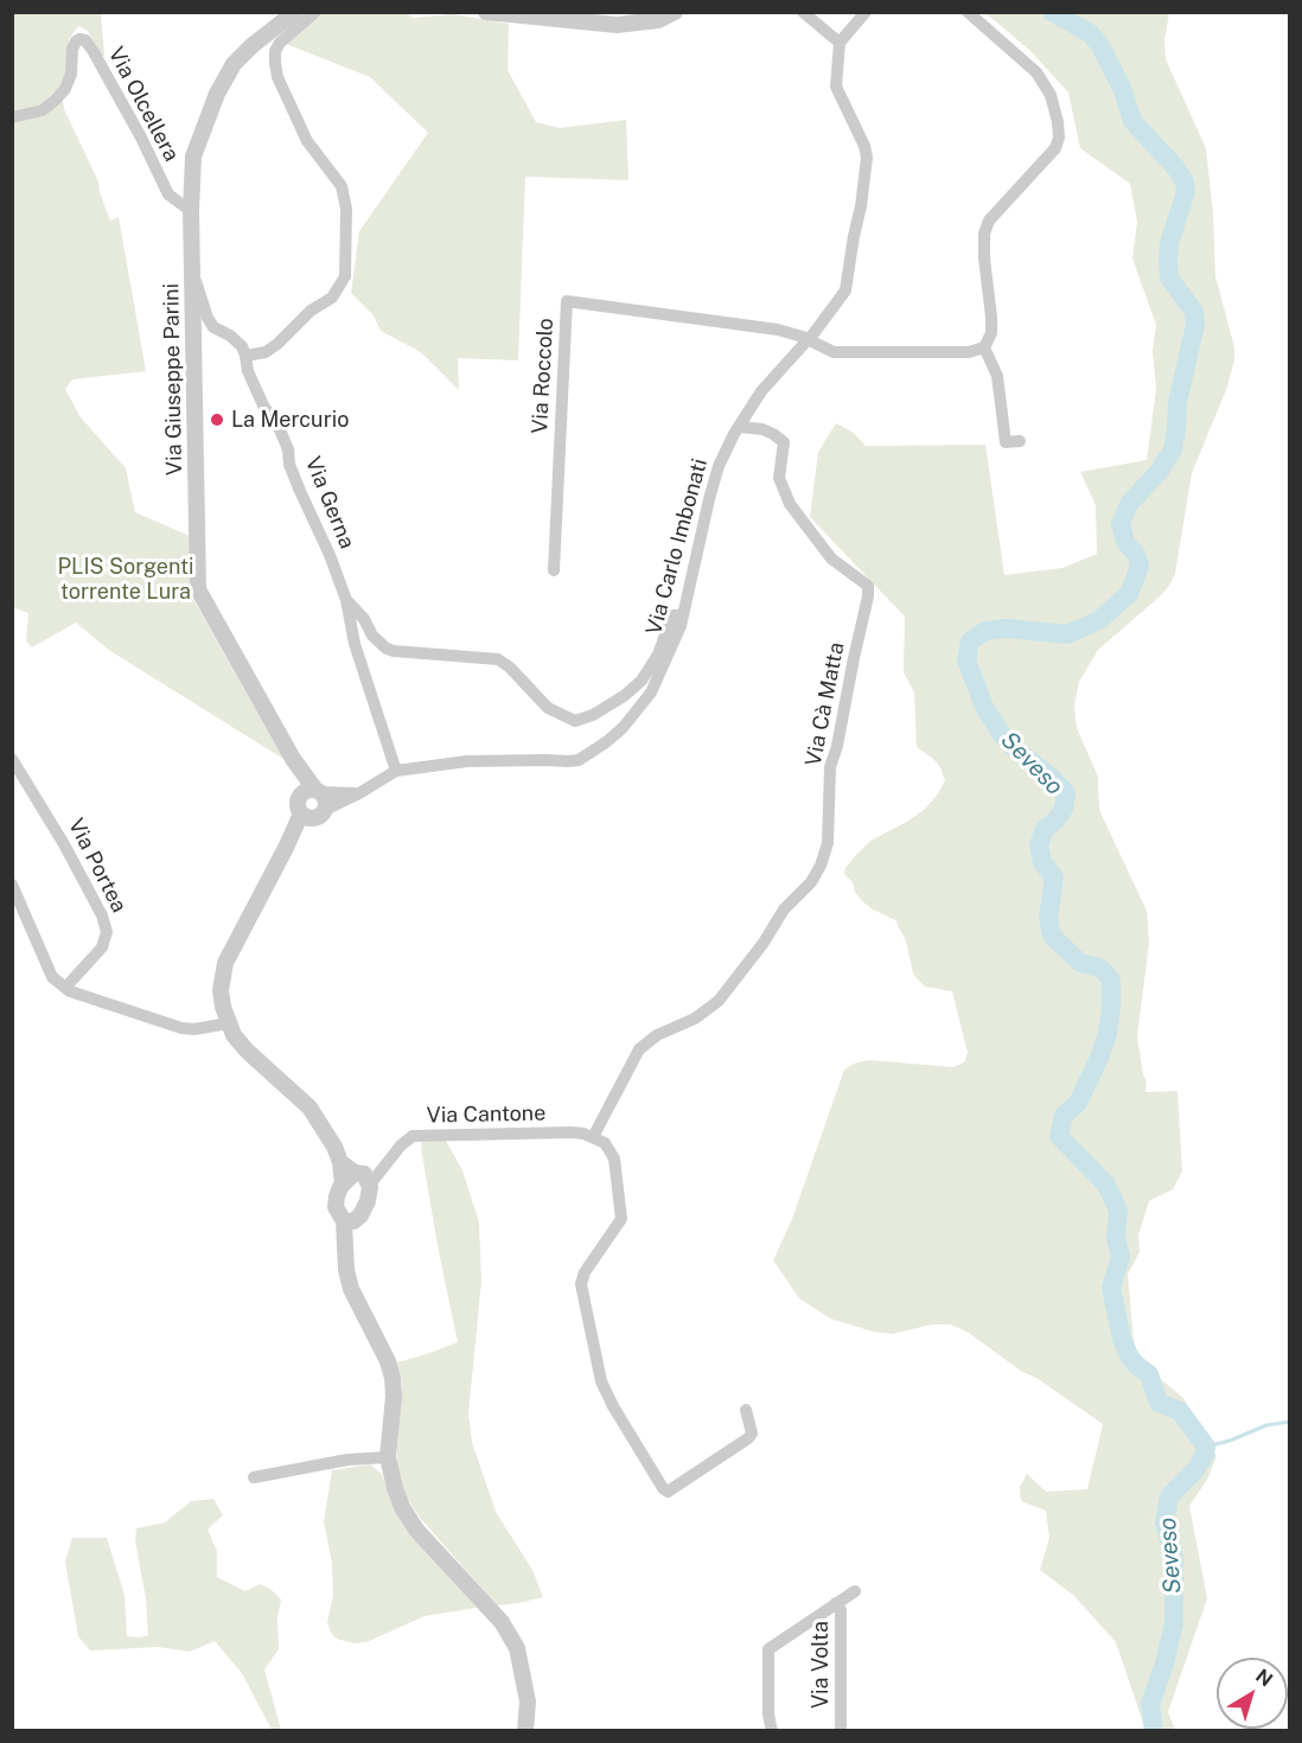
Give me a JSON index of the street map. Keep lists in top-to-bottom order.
{
  "streets": {
    "street": [
      "Via Olcellera",
      "Via Roccolo",
      "Via Giuseppe Parini",
      "Via Gerna",
      "Via Carlo Imbonati",
      "Via Cà Matta",
      "Via Portea",
      "Via Cantone",
      "Via Volta"
    ]
  },
  "crossings": [
    ["Via Olcellera", "Via Giuseppe Parini"],
    ["Via Roccolo", "Via Carlo Imbonati"],
    ["Via Giuseppe Parini", "Via Gerna"],
    ["Via Giuseppe Parini", "Via Carlo Imbonati"],
    ["Via Gerna", "Via Carlo Imbonati"],
    ["Via Carlo Imbonati", "Via Cà Matta"],
    ["Via Cà Matta", "Via Cantone"]
  ],
  "water": ["Seveso"],
  "parks": ["PLIS Sorgenti torrente Lura"],
  "places": ["La Mercurio"],
  "north": "top right"
}
